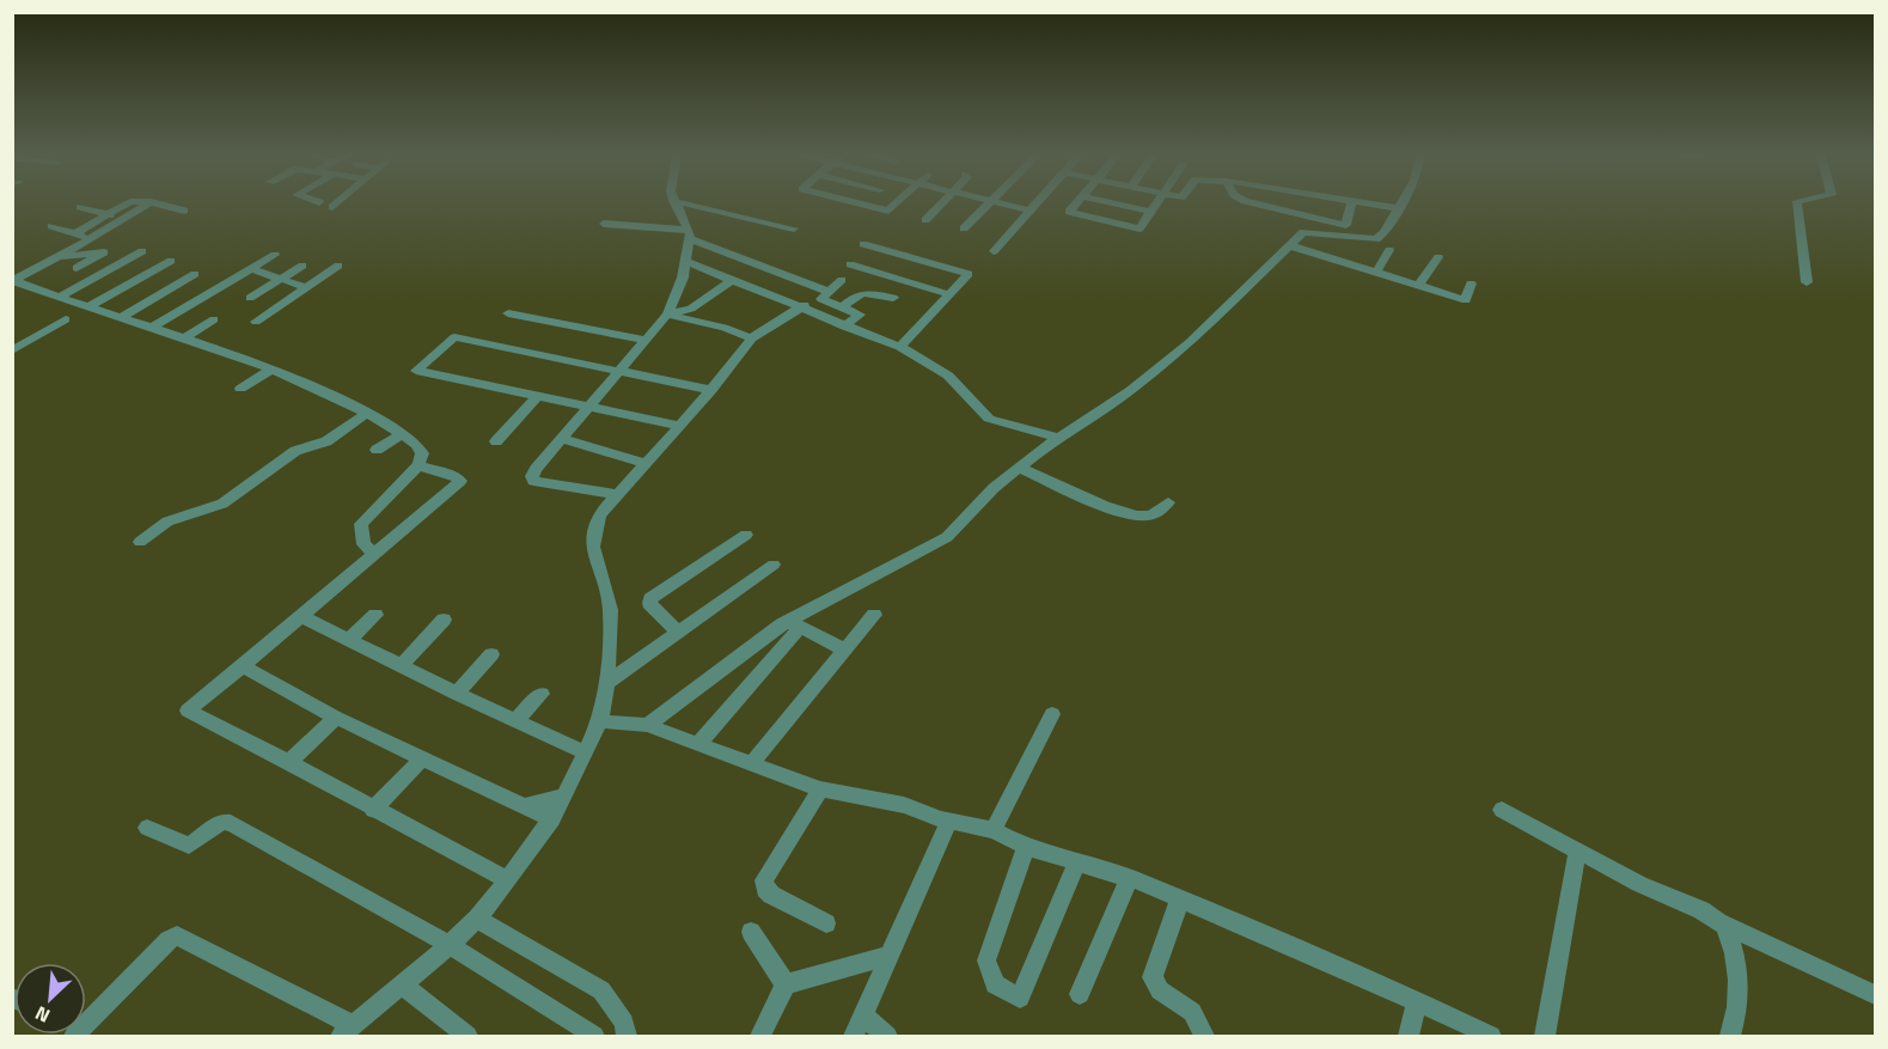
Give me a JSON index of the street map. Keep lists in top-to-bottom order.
{
  "north": "bottom left"
}
